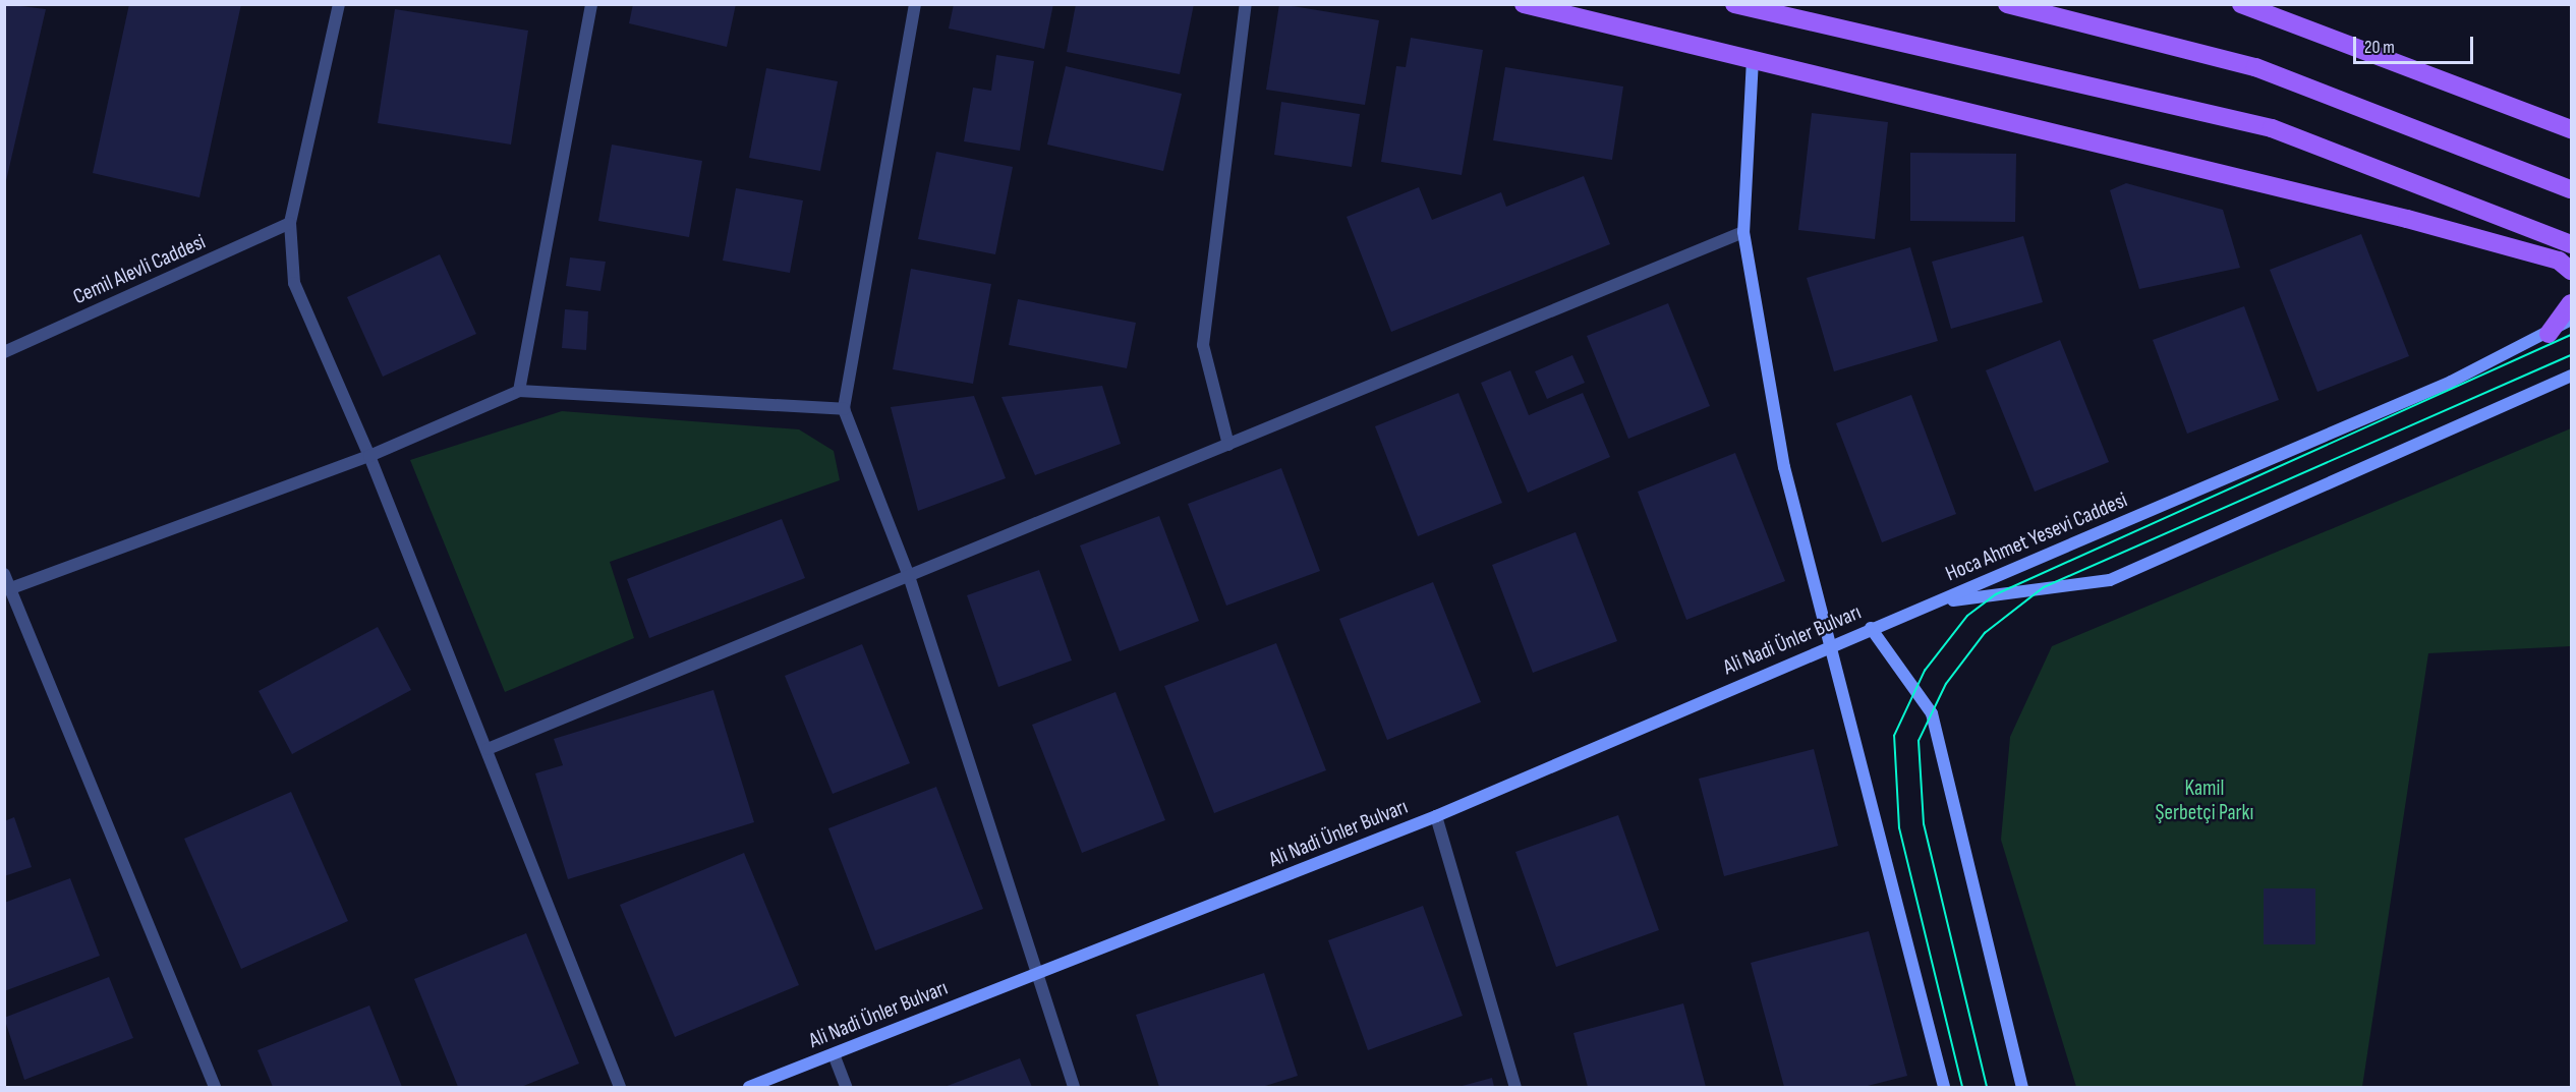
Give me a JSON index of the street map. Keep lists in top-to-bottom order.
{
  "streets": {
    "street": ["Cemil Alevli Caddesi", "Hoca Ahmet Yesevi Caddesi", "Ali Nadi Ünler Bulvarı"]
  },
  "crossings": [
    ["Hoca Ahmet Yesevi Caddesi", "Ali Nadi Ünler Bulvarı"]
  ],
  "parks": ["Kamil Şerbetçi Parkı"],
  "scale_bar": "20 m"
}
